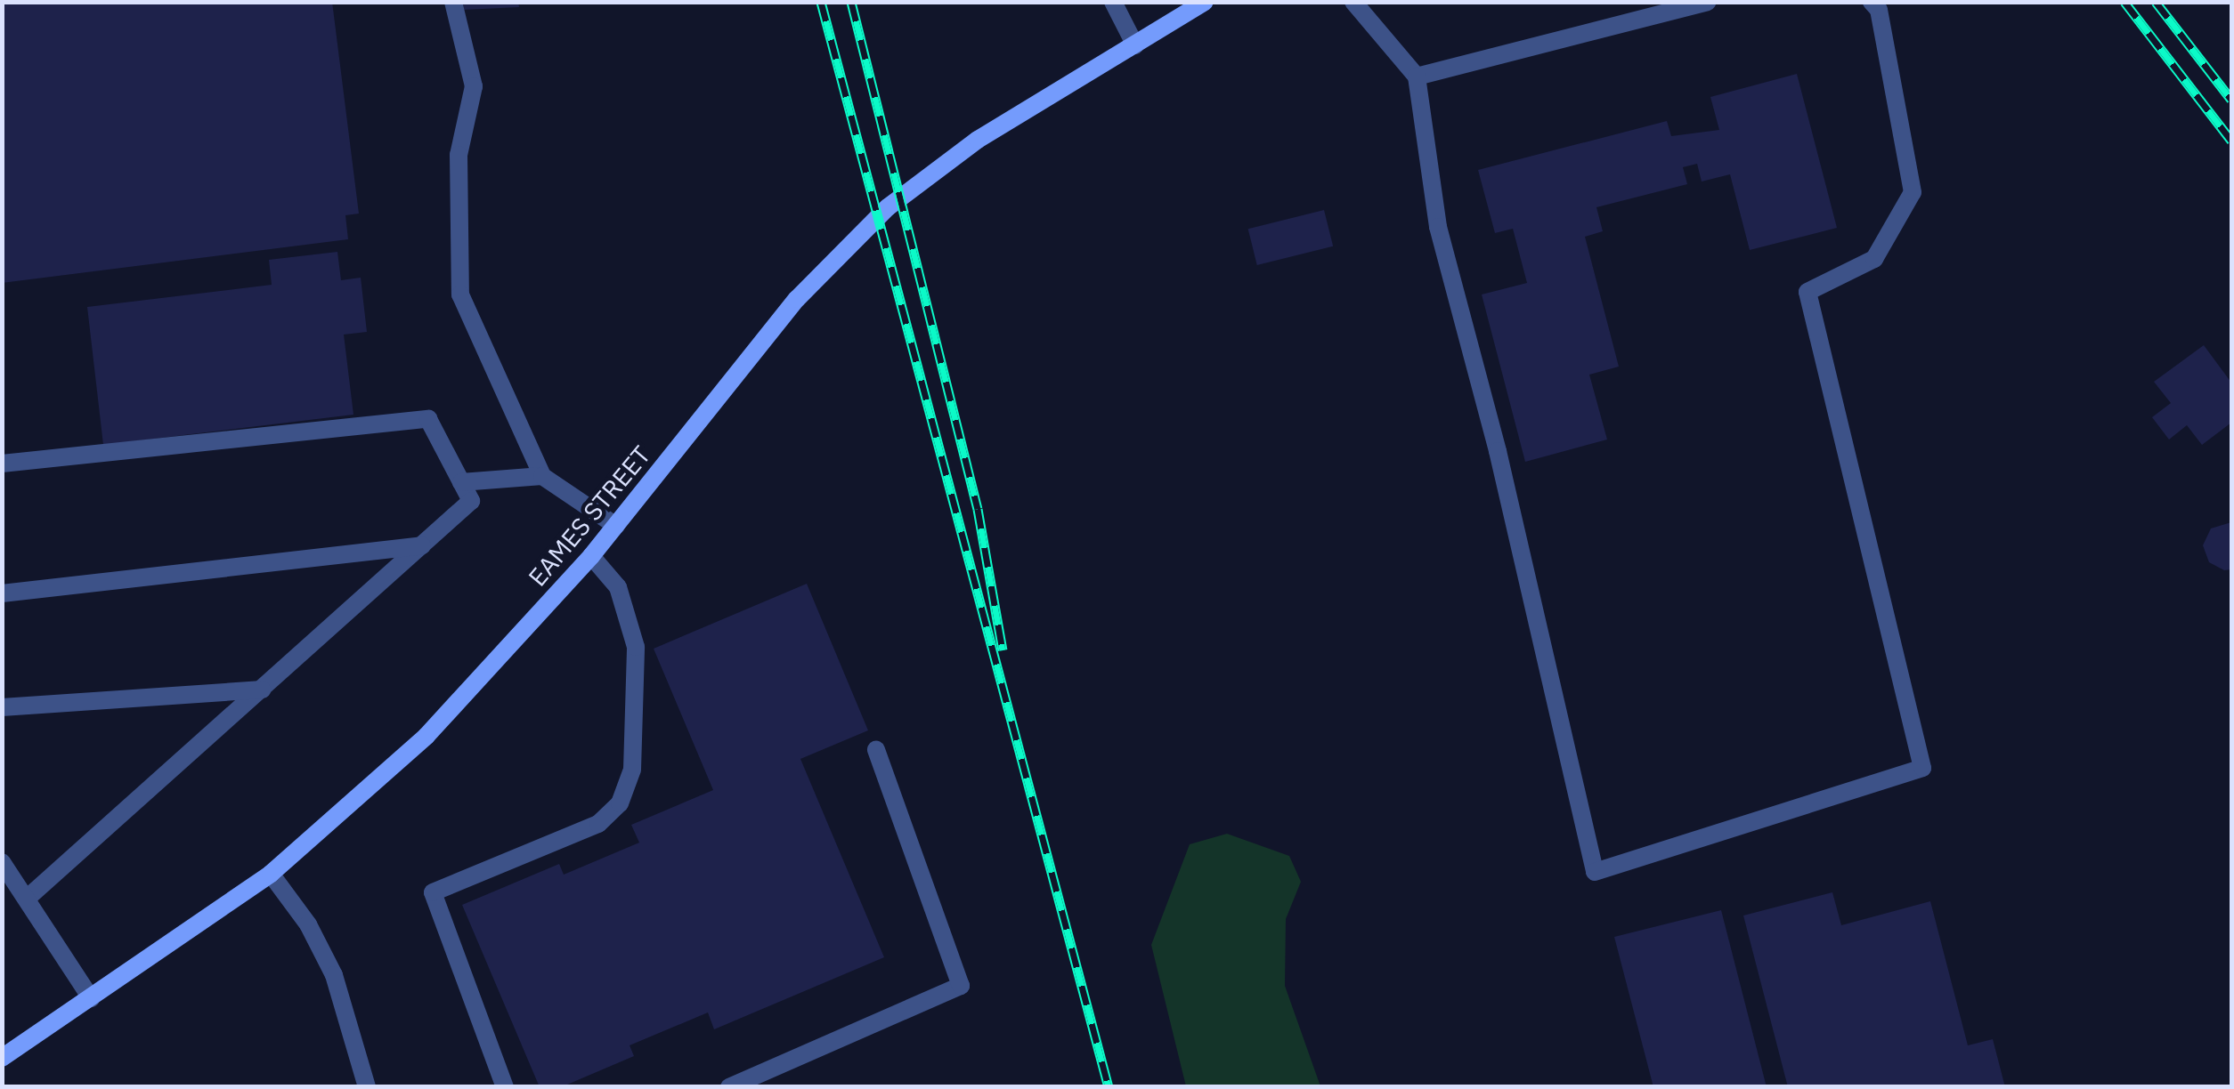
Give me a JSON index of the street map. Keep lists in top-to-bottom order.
{
  "streets": {
    "main road": ["EAMES STREET"]
  }
}
